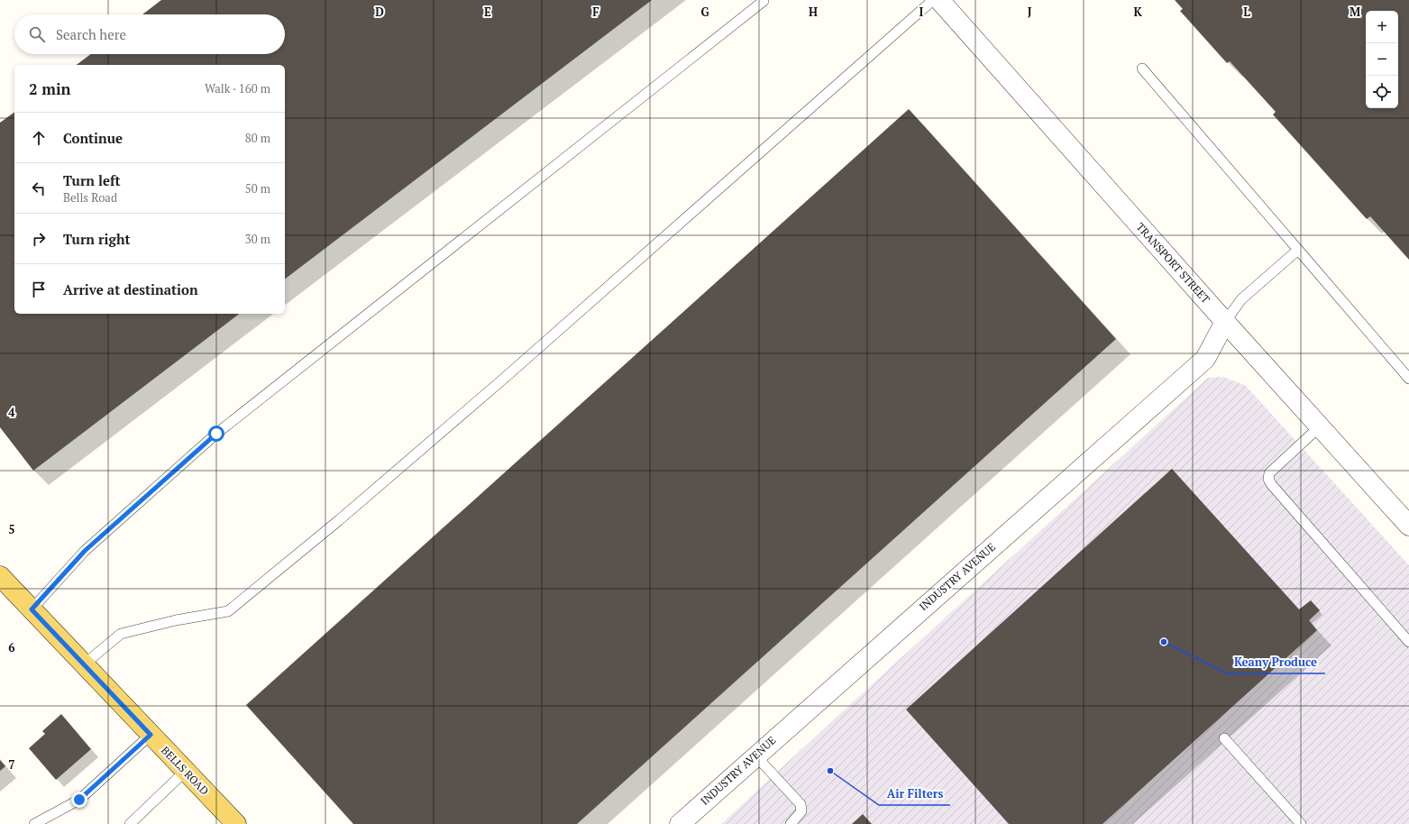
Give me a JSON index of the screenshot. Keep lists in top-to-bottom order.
{
  "streets": {
    "main road": ["BELLS ROAD"],
    "street": ["TRANSPORT STREET", "INDUSTRY AVENUE"]
  },
  "crossings": [
    ["TRANSPORT STREET", "INDUSTRY AVENUE"]
  ],
  "places": ["Keany Produce", "Air Filters"],
  "page": {
    "map_buttons": ["+", "−"],
    "search": "Search here",
    "heading": ["2 min", "Walk · 160 m"],
    "list": [
      ["Continue", "80 m"],
      ["Turn left", "Bells Road", "50 m"],
      ["Turn right", "30 m"],
      "Arrive at destination"
    ]
  },
  "grid": {
    "columns": [
      "D",
      "E",
      "F",
      "G",
      "H",
      "I",
      "J",
      "K",
      "L",
      "M"
    ],
    "rows": [
      "4",
      "5",
      "6",
      "7"
    ]
  }
}
